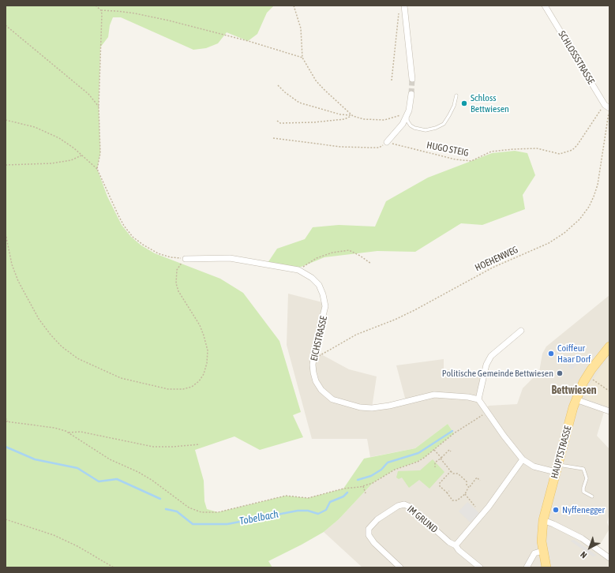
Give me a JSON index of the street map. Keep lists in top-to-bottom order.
{
  "streets": {
    "main road": ["HAUPTSTRASSE"],
    "street": ["SCHLOSSSTRASSE", "EICHSTRASSE", "IM GRUND"],
    "path": ["HUGO STEIG", "HOEHENWEG"]
  },
  "crossings": [
    ["SCHLOSSSTRASSE", "HUGO STEIG"],
    ["HOEHENWEG", "EICHSTRASSE"]
  ],
  "districts": ["Bettwiesen"],
  "water": ["Tobelbach"],
  "places": [
    "Schloss Bettwiesen",
    "Coiffeur Haar Dorf",
    "Politische Gemeinde Bettwiesen",
    "Nyffenegger"
  ],
  "north": "bottom left"
}
